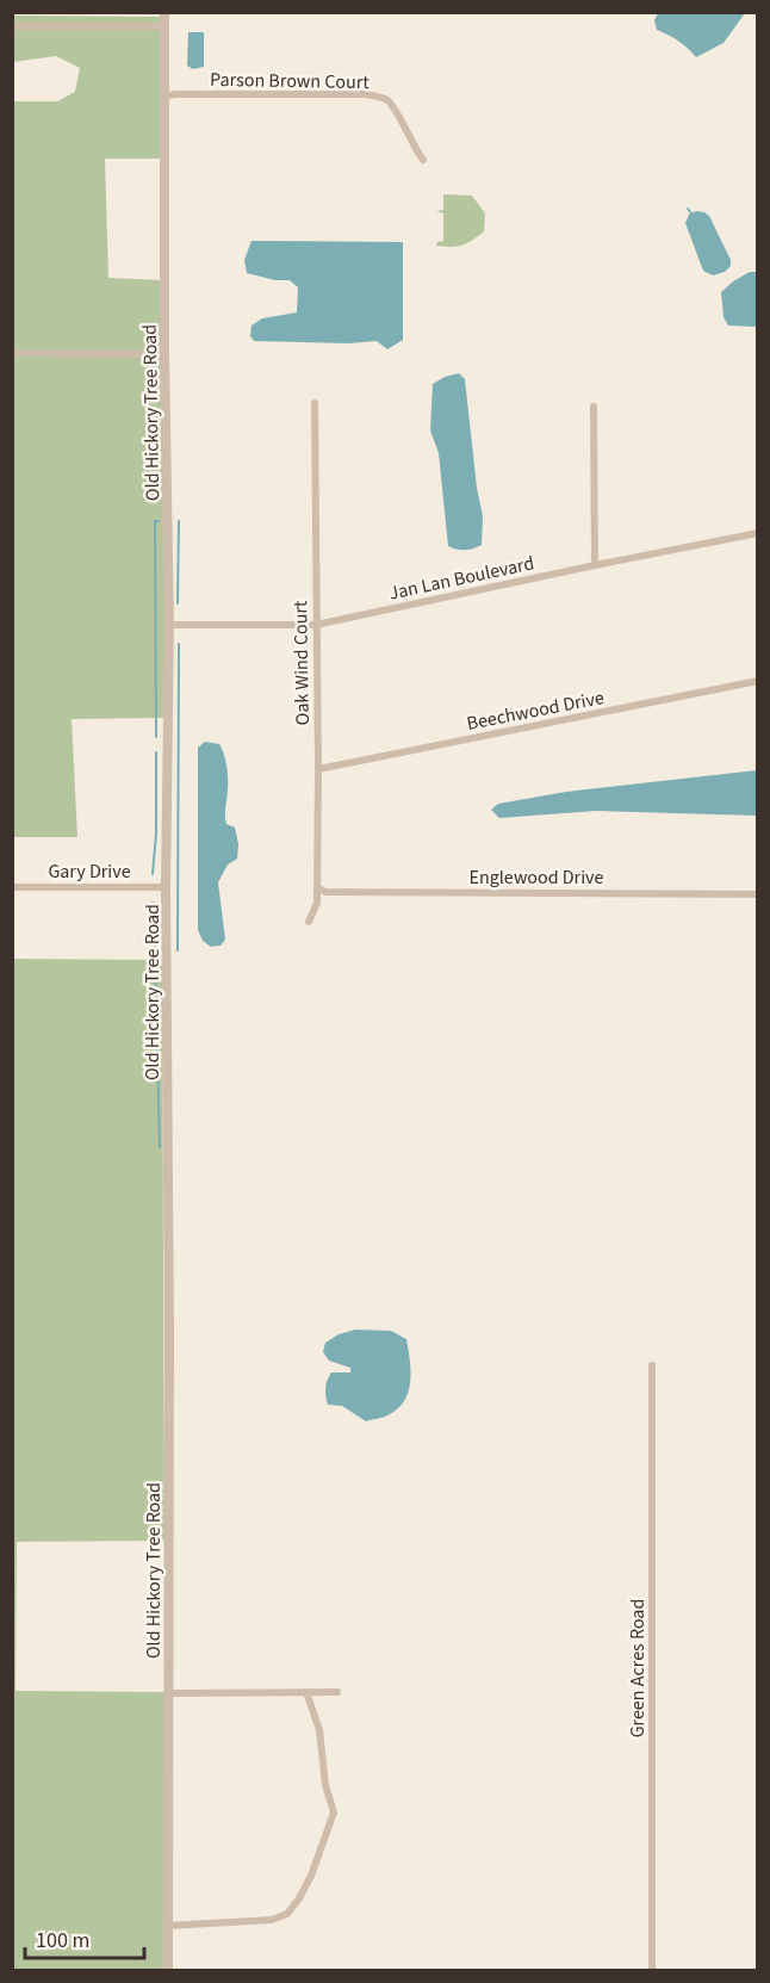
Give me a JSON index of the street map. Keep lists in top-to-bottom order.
{
  "streets": {
    "street": [
      "Parson Brown Court",
      "Old Hickory Tree Road",
      "Jan Lan Boulevard",
      "Oak Wind Court",
      "Beechwood Drive",
      "Gary Drive",
      "Englewood Drive",
      "Green Acres Road"
    ]
  },
  "crossings": [
    ["Parson Brown Court", "Old Hickory Tree Road"],
    ["Old Hickory Tree Road", "Jan Lan Boulevard"],
    ["Old Hickory Tree Road", "Gary Drive"],
    ["Jan Lan Boulevard", "Oak Wind Court"],
    ["Oak Wind Court", "Beechwood Drive"],
    ["Oak Wind Court", "Englewood Drive"]
  ],
  "scale_bar": "100 m"
}
